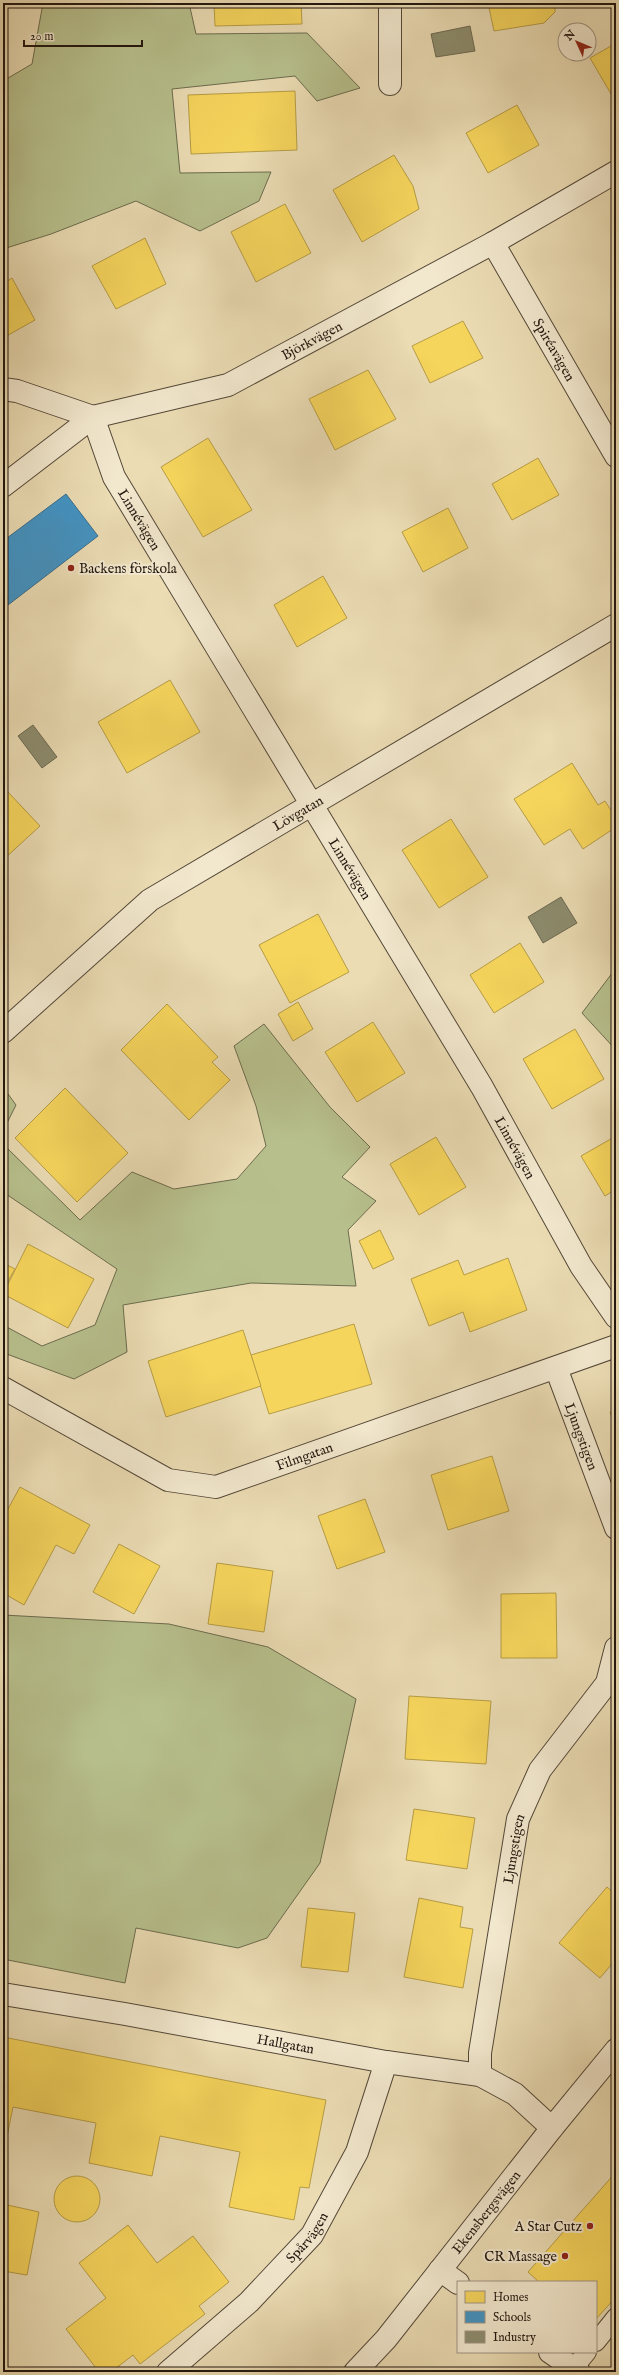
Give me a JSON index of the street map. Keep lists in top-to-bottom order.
{
  "streets": {
    "street": [
      "Björkvägen",
      "Spiréavägen",
      "Linnévägen",
      "Lövgatan",
      "Ljungstigen",
      "Filmgatan",
      "Hallgatan",
      "Ekensbergsvägen",
      "Spårvägen"
    ]
  },
  "crossings": [
    ["Björkvägen", "Spiréavägen"],
    ["Björkvägen", "Linnévägen"],
    ["Linnévägen", "Lövgatan"],
    ["Ljungstigen", "Filmgatan"],
    ["Ljungstigen", "Hallgatan"],
    ["Hallgatan", "Ekensbergsvägen"],
    ["Hallgatan", "Spårvägen"]
  ],
  "places": ["Backens förskola", "A Star Cutz", "CR Massage"],
  "legend": ["Homes", "Schools", "Industry"],
  "scale_bar": "20 m",
  "north": "top left"
}
